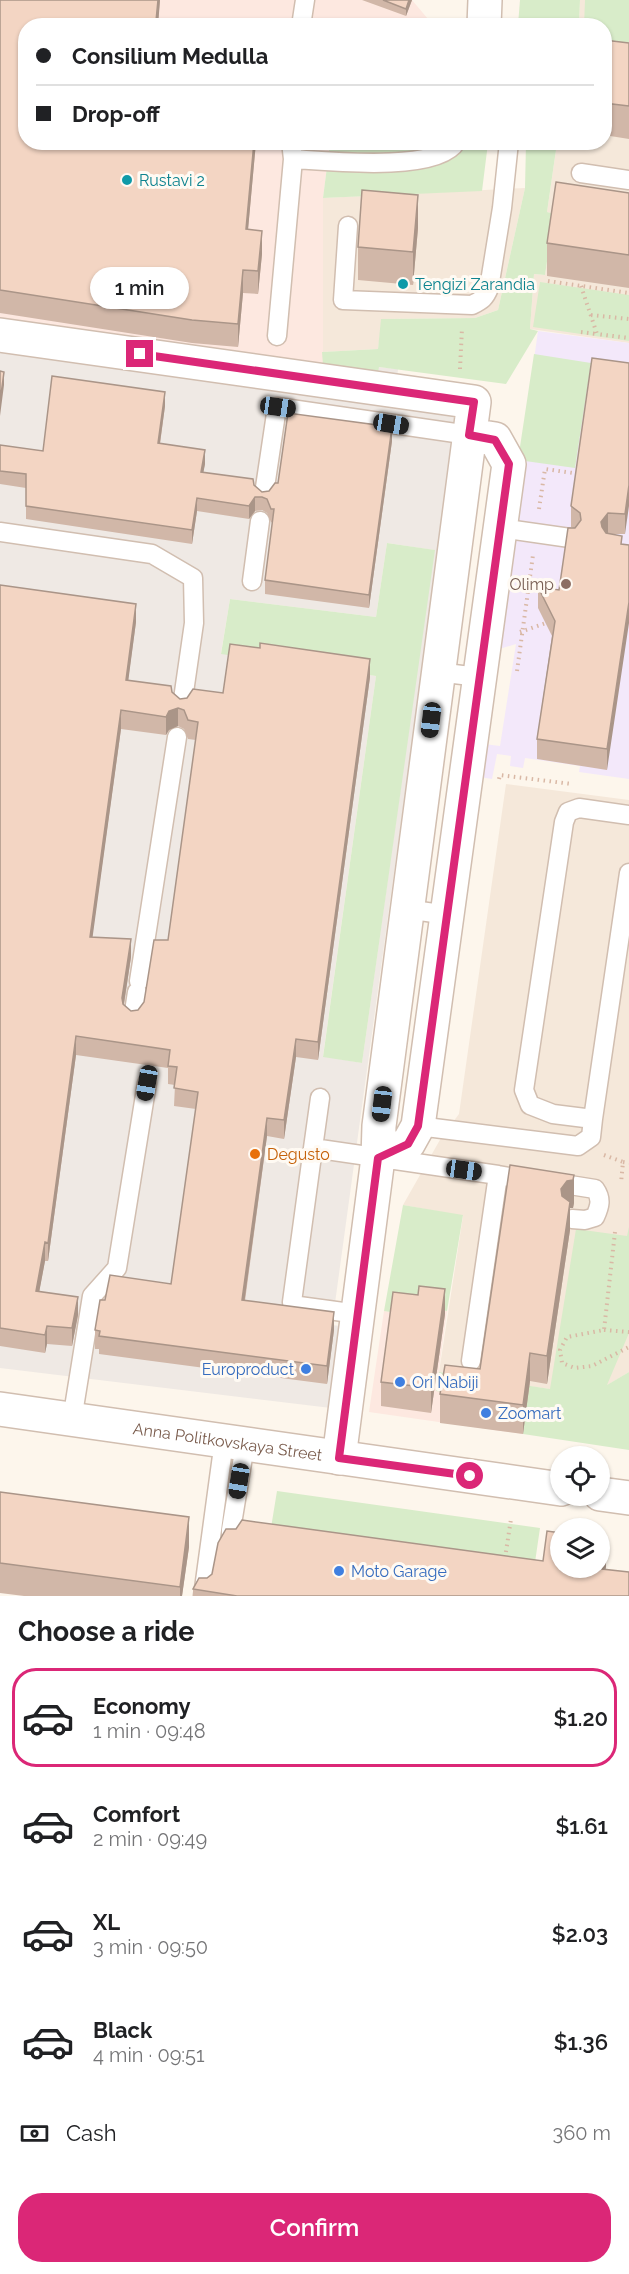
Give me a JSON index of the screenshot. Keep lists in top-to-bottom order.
{
  "streets": {
    "street": ["Anna Politkovskaya Street"]
  },
  "places": [
    "Rustavi 2",
    "Tengizi Zarandia",
    "Olimp",
    "Degusto",
    "Europroduct",
    "Ori Nabiji",
    "Zoomart",
    "Moto Garage"
  ],
  "page": {
    "banner": ["Consilium Medulla", "Drop-off"],
    "bubble": "1 min",
    "heading": "Choose a ride",
    "list": [
      {
        "name": "Economy",
        "note": "1 min · 09:48",
        "value": "$1.20"
      },
      {
        "name": "Comfort",
        "note": "2 min · 09:49",
        "value": "$1.61"
      },
      {
        "name": "XL",
        "note": "3 min · 09:50",
        "value": "$2.03"
      },
      {
        "name": "Black",
        "note": "4 min · 09:51",
        "value": "$1.36"
      }
    ],
    "pay": ["Cash", "360 m"],
    "buttons": "Confirm"
  }
}
